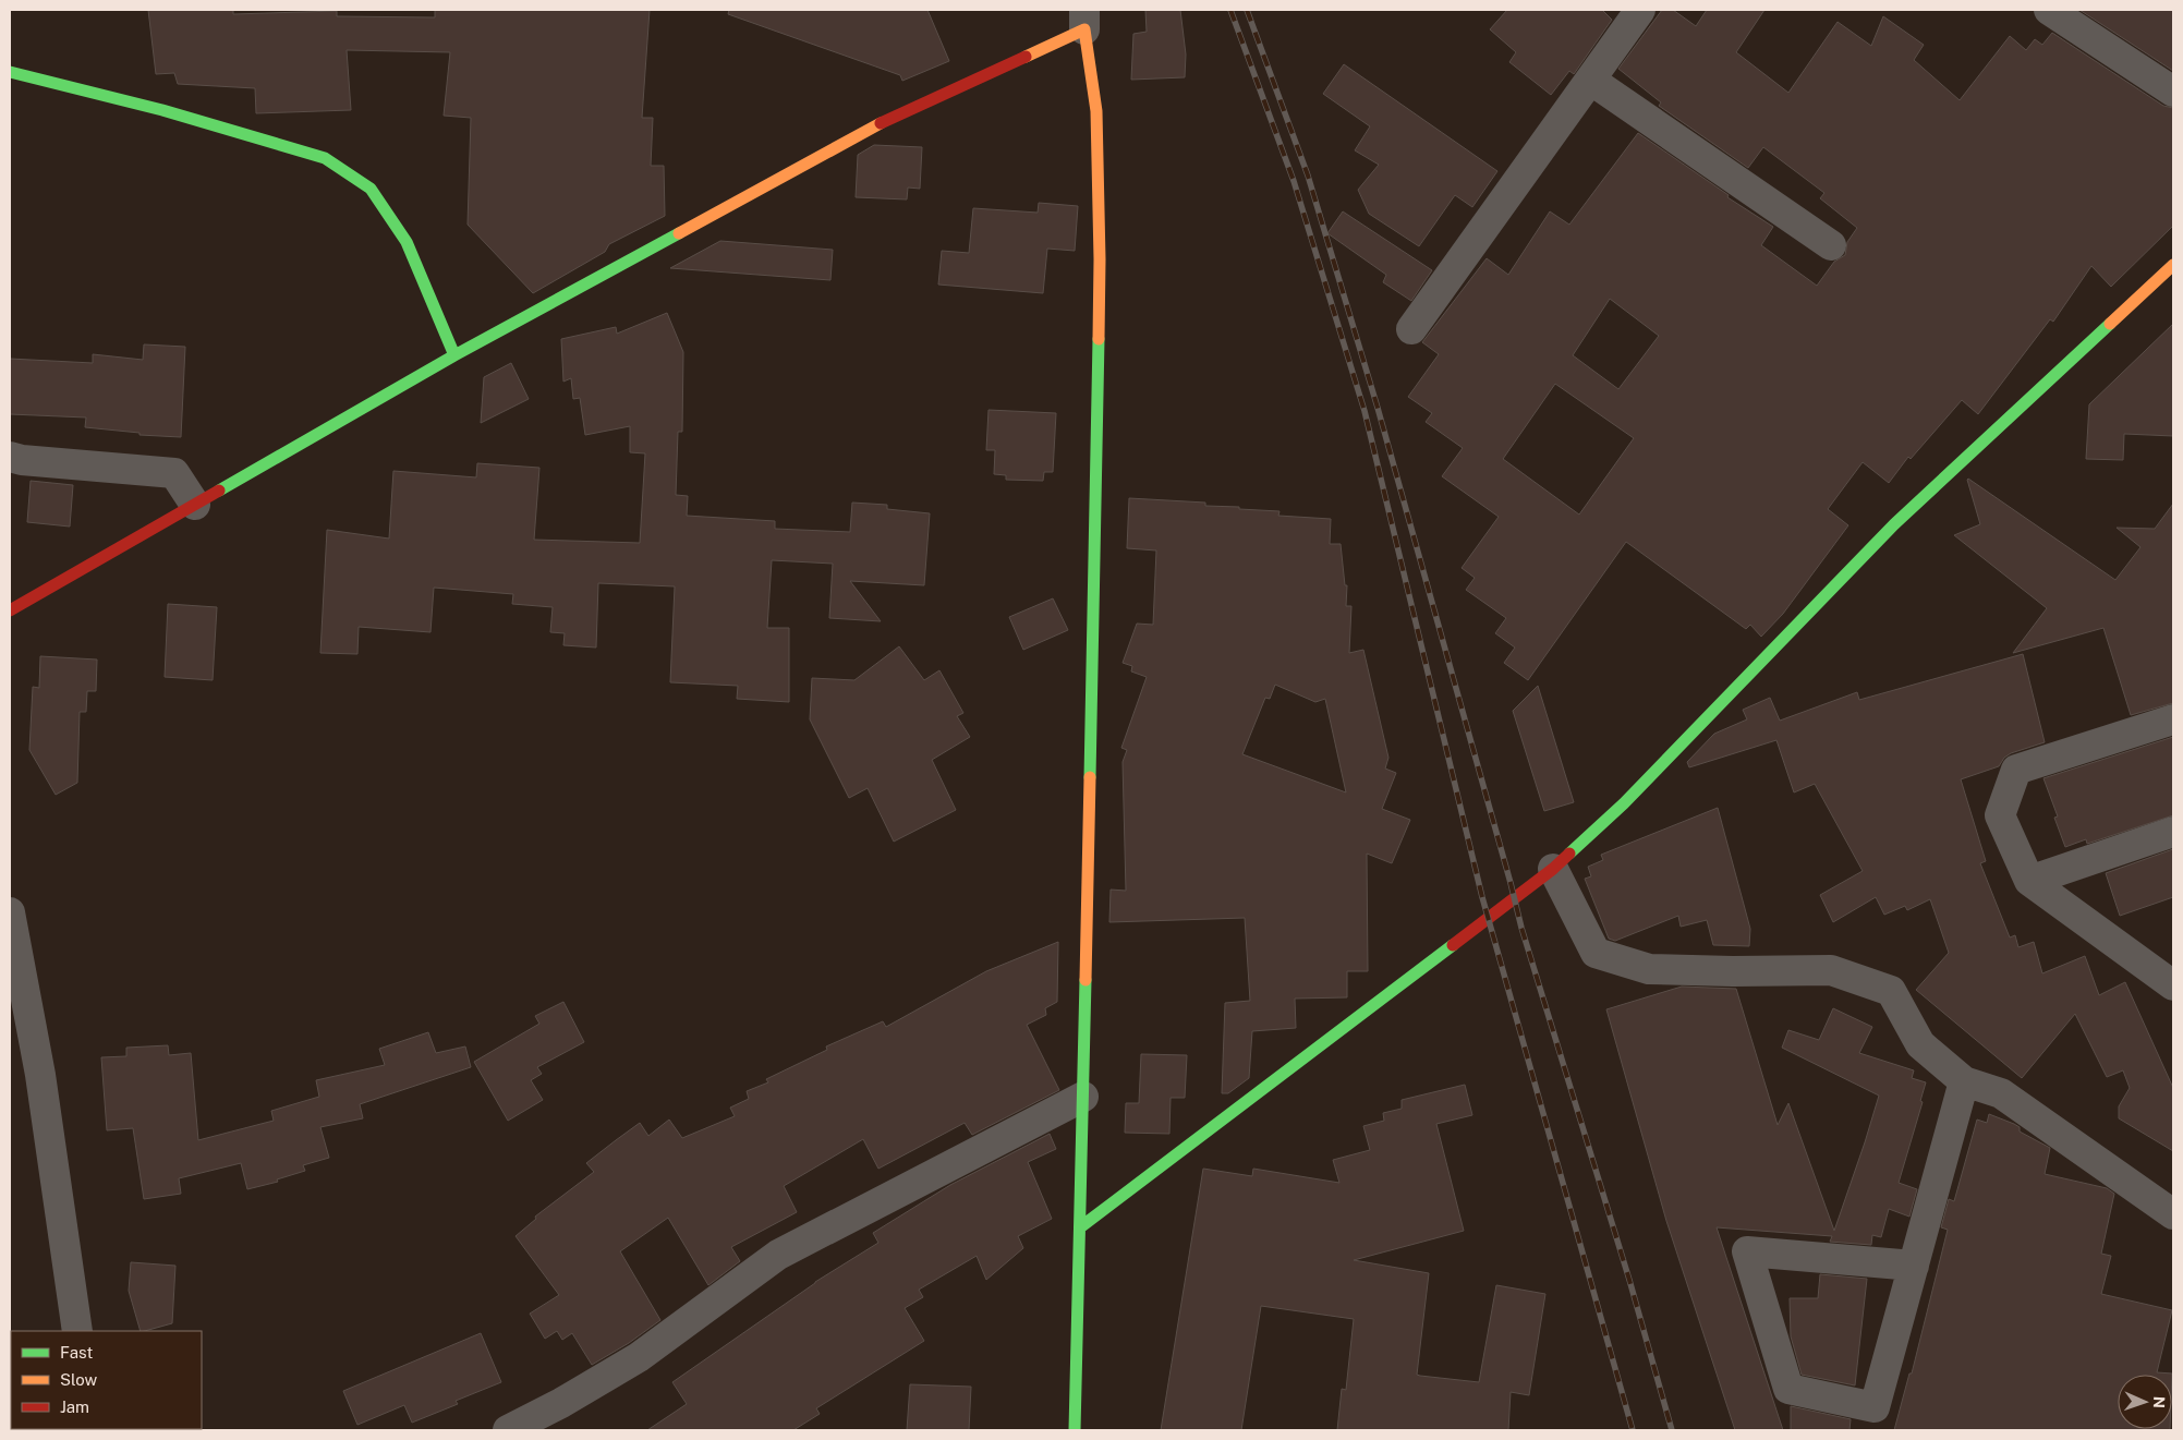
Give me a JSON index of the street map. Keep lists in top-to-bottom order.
{
  "legend": ["Fast", "Slow", "Jam"],
  "north": "right"
}
